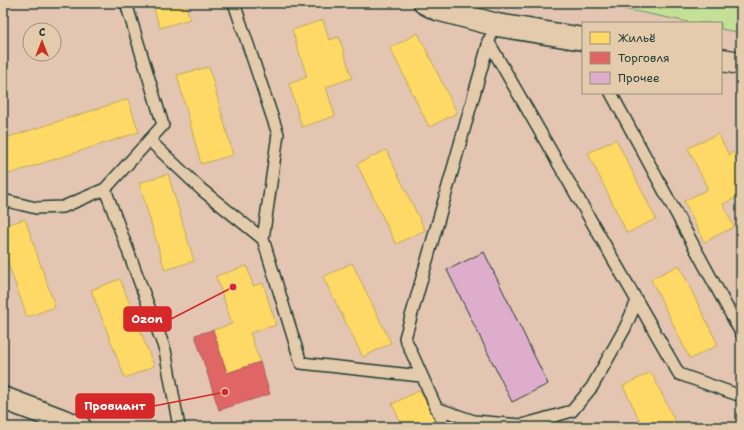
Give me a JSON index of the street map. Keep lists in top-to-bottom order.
{
  "places": ["Ozon", "Провиант"],
  "legend": ["Жильё", "Торговля", "Прочее"],
  "north": "top"
}
